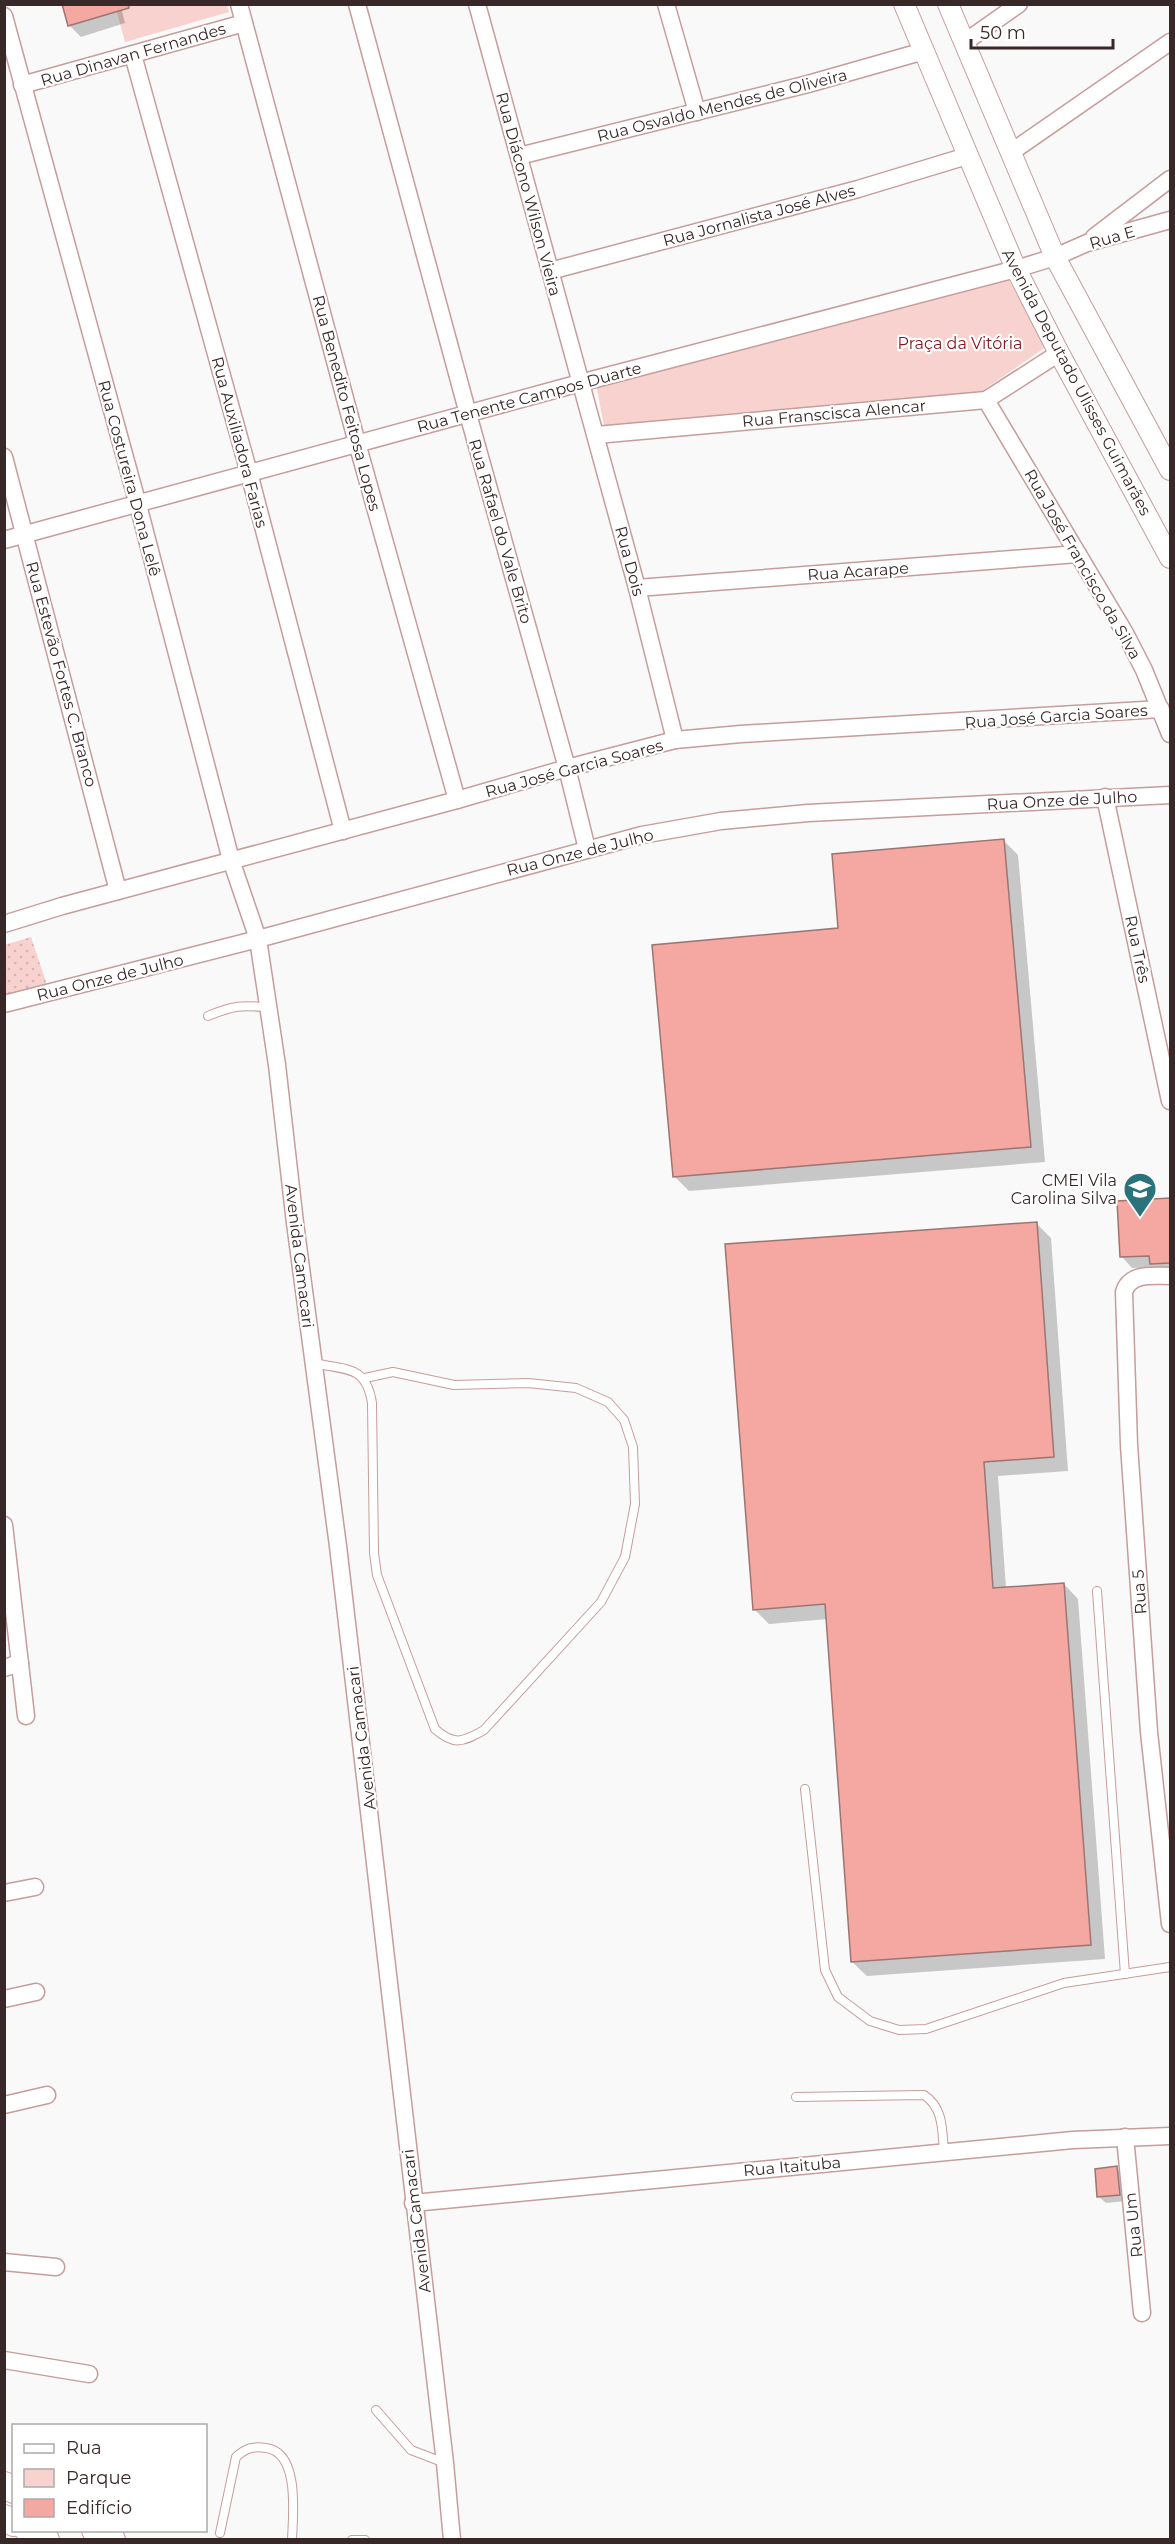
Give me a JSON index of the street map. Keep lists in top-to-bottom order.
{
  "streets": {
    "street": [
      "Rua Dinavan Fernandes",
      "Rua Osvaldo Mendes de Oliveira",
      "Rua Diácono Wilson Vieira",
      "Rua Jornalista José Alves",
      "Rua E",
      "Avenida Deputado Ulisses Guimarães",
      "Rua Tenente Campos Duarte",
      "Rua Benedito Feitosa Lopes",
      "Rua Franscisca Alencar",
      "Rua Auxiliadora Farias",
      "Rua Costureira Dona Lelê",
      "Rua Rafael do Vale Brito",
      "Rua Dois",
      "Rua José Francisco da Silva",
      "Rua Acarape",
      "Rua Estevão Fortes C. Branco",
      "Rua José Garcia Soares",
      "Rua Onze de Julho",
      "Rua Três",
      "Avenida Camacari",
      "Rua 5",
      "Rua Itaituba",
      "Rua Um"
    ]
  },
  "crossings": [
    ["Rua Dinavan Fernandes", "Rua Benedito Feitosa Lopes"],
    ["Rua Dinavan Fernandes", "Rua Auxiliadora Farias"],
    ["Rua Dinavan Fernandes", "Rua Costureira Dona Lelê"],
    ["Rua Osvaldo Mendes de Oliveira", "Rua Diácono Wilson Vieira"],
    ["Rua Osvaldo Mendes de Oliveira", "Avenida Deputado Ulisses Guimarães"],
    ["Rua Diácono Wilson Vieira", "Rua Jornalista José Alves"],
    ["Rua Diácono Wilson Vieira", "Rua Tenente Campos Duarte"],
    ["Rua Diácono Wilson Vieira", "Rua Dois"],
    ["Rua Jornalista José Alves", "Avenida Deputado Ulisses Guimarães"],
    ["Rua E", "Rua Tenente Campos Duarte"],
    ["Avenida Deputado Ulisses Guimarães", "Rua Tenente Campos Duarte"],
    ["Avenida Deputado Ulisses Guimarães", "Rua Franscisca Alencar"],
    ["Rua Tenente Campos Duarte", "Rua Benedito Feitosa Lopes"],
    ["Rua Tenente Campos Duarte", "Rua Auxiliadora Farias"],
    ["Rua Tenente Campos Duarte", "Rua Costureira Dona Lelê"],
    ["Rua Tenente Campos Duarte", "Rua Rafael do Vale Brito"],
    ["Rua Tenente Campos Duarte", "Rua Dois"],
    ["Rua Tenente Campos Duarte", "Rua Estevão Fortes C. Branco"],
    ["Rua Benedito Feitosa Lopes", "Rua José Garcia Soares"],
    ["Rua Franscisca Alencar", "Rua Dois"],
    ["Rua Franscisca Alencar", "Rua José Francisco da Silva"],
    ["Rua Auxiliadora Farias", "Rua José Garcia Soares"],
    ["Rua Costureira Dona Lelê", "Rua José Garcia Soares"],
    ["Rua Costureira Dona Lelê", "Rua Onze de Julho"],
    ["Rua Costureira Dona Lelê", "Avenida Camacari"],
    ["Rua Rafael do Vale Brito", "Rua José Garcia Soares"],
    ["Rua Rafael do Vale Brito", "Rua Onze de Julho"],
    ["Rua Dois", "Rua Acarape"],
    ["Rua Dois", "Rua José Garcia Soares"],
    ["Rua José Francisco da Silva", "Rua Acarape"],
    ["Rua José Francisco da Silva", "Rua José Garcia Soares"],
    ["Rua Estevão Fortes C. Branco", "Rua José Garcia Soares"],
    ["Rua Onze de Julho", "Rua Três"],
    ["Rua Onze de Julho", "Avenida Camacari"],
    ["Avenida Camacari", "Rua Itaituba"],
    ["Rua Itaituba", "Rua Um"]
  ],
  "parks": ["Praça da Vitória"],
  "places": {
    "school or university": ["CMEI Vila Carolina Silva"]
  },
  "legend": ["Rua", "Parque", "Edifício"],
  "scale_bar": "50 m"
}
